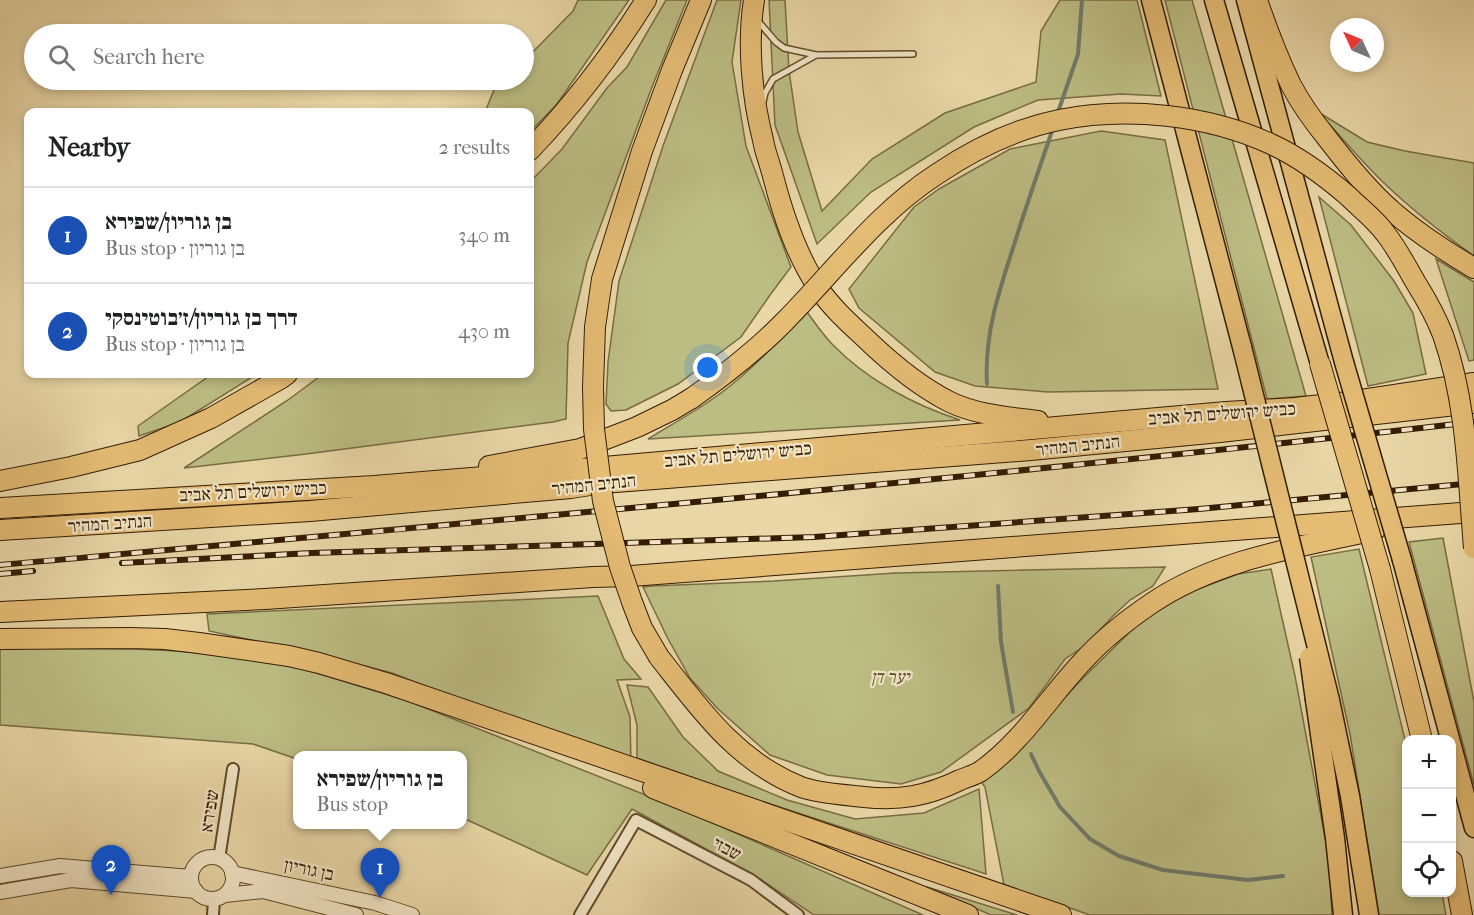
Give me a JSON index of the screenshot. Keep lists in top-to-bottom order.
{
  "streets": {
    "highway": ["כביש ירושלים תל אביב", "הנתיב המהיר"],
    "street": ["שפירא", "שבזי", "בן גוריון"]
  },
  "crossings": [
    ["שפירא", "בן גוריון"]
  ],
  "parks": ["יער דן"],
  "north": "top left",
  "page": {
    "search": "Search here",
    "heading": ["Nearby", "2 results"],
    "list": [
      {
        "mark": "1",
        "name": "בן גוריון/שפירא",
        "note": "Bus stop · בן גוריון",
        "value": "340 m"
      },
      {
        "mark": "2",
        "name": "דרך בן גוריון/ז׳בוטינסקי",
        "note": "Bus stop · בן גוריון",
        "value": "430 m"
      }
    ],
    "map_buttons": ["+", "−"],
    "popup": ["בן גוריון/שפירא", "Bus stop"],
    "pins": ["2", "1"]
  }
}
